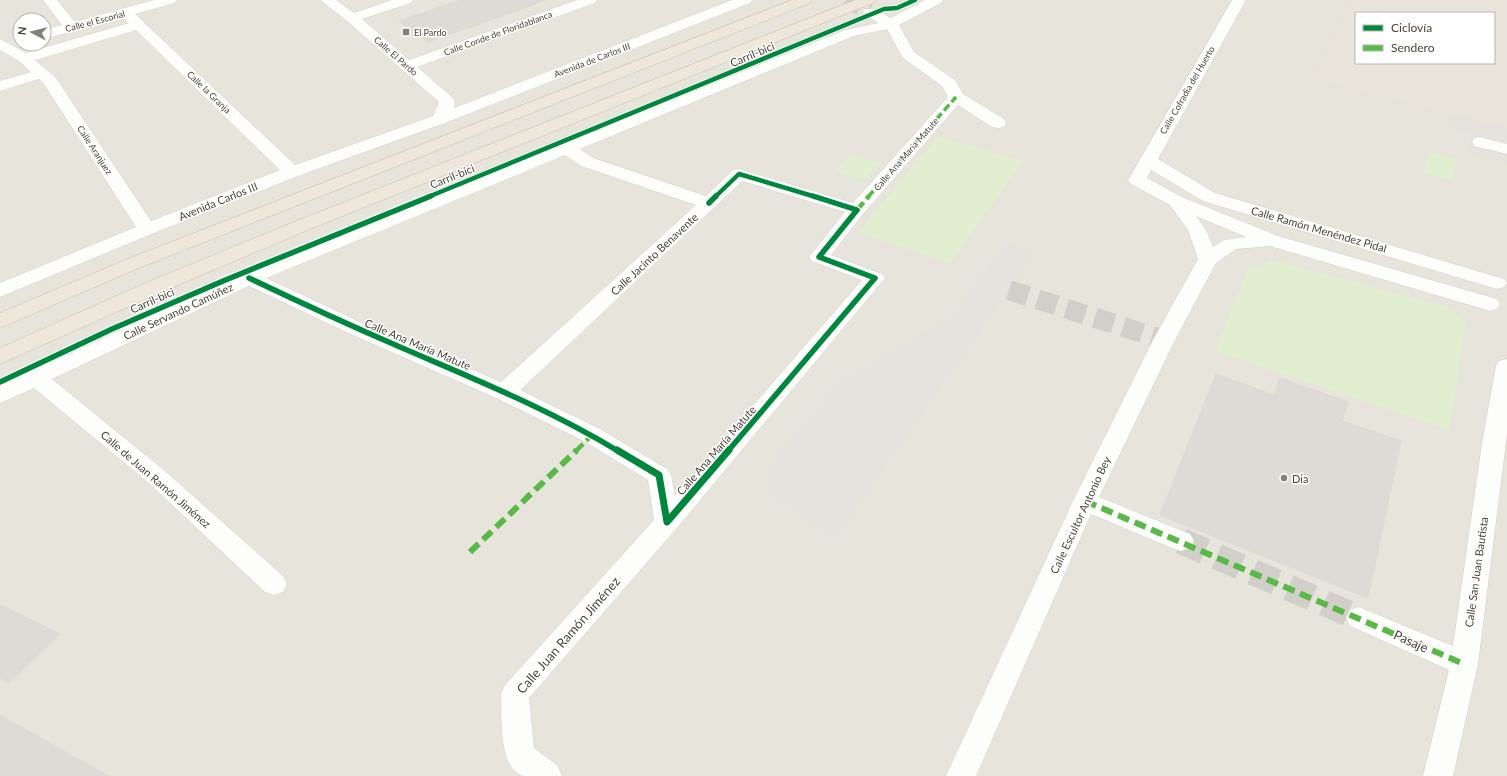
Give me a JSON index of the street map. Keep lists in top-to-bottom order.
{
  "streets": {
    "street": [
      "Calle el Escorial",
      "Calle Conde de Floridablanca",
      "Calle El Pardo",
      "Avenida de Carlos III",
      "Calle Cofradía del Huerto",
      "Calle la Granja",
      "Calle Aranjuez",
      "Calle Ana María Matute",
      "Avenida Carlos III",
      "Calle Ramón Menéndez Pidal",
      "Calle Jacinto Benavente",
      "Calle Servando Camúñez",
      "Calle de Juan Ramón Jiménez",
      "Calle Escultor Antonio Bey",
      "Calle San Juan Bautista",
      "Calle Juan Ramón Jiménez",
      "Pasaje"
    ],
    "cycle path": ["Carril-bici"]
  },
  "crossings": [
    ["Calle el Escorial", "Calle la Granja"],
    ["Calle Conde de Floridablanca", "Calle El Pardo"],
    ["Calle El Pardo", "Avenida de Carlos III"],
    ["Calle El Pardo", "Avenida Carlos III"],
    ["Avenida de Carlos III", "Avenida Carlos III"],
    ["Calle Cofradía del Huerto", "Calle Ramón Menéndez Pidal"],
    ["Calle la Granja", "Avenida Carlos III"],
    ["Calle Aranjuez", "Avenida Carlos III"],
    ["Calle Ana María Matute", "Calle Jacinto Benavente"],
    ["Calle Ana María Matute", "Calle Servando Camúñez"],
    ["Calle Ana María Matute", "Calle Juan Ramón Jiménez"],
    ["Calle Jacinto Benavente", "Calle Servando Camúñez"],
    ["Calle Servando Camúñez", "Calle de Juan Ramón Jiménez"],
    ["Calle San Juan Bautista", "Pasaje"]
  ],
  "places": {
    "transit": ["El Pardo"],
    "other": ["Dia"]
  },
  "legend": ["Ciclovía", "Sendero"],
  "north": "left"
}
